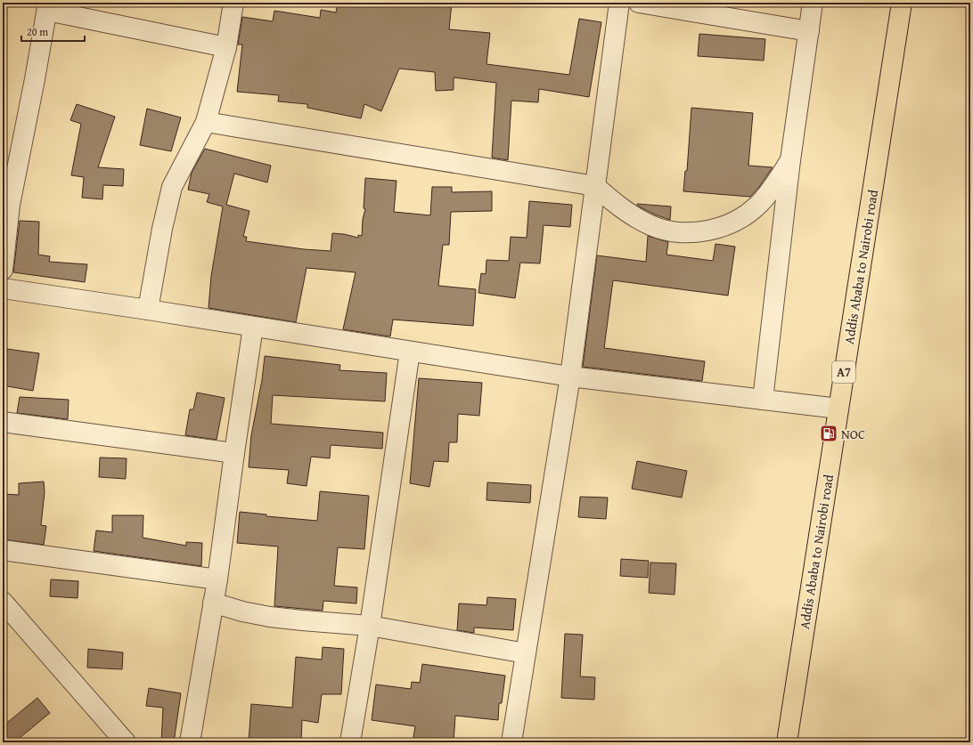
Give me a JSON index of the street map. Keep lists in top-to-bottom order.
{
  "streets": {
    "highway": ["Addis Ababa to Nairobi road", "A7"]
  },
  "places": {
    "fuel station": ["NOC"]
  },
  "scale_bar": "20 m"
}
